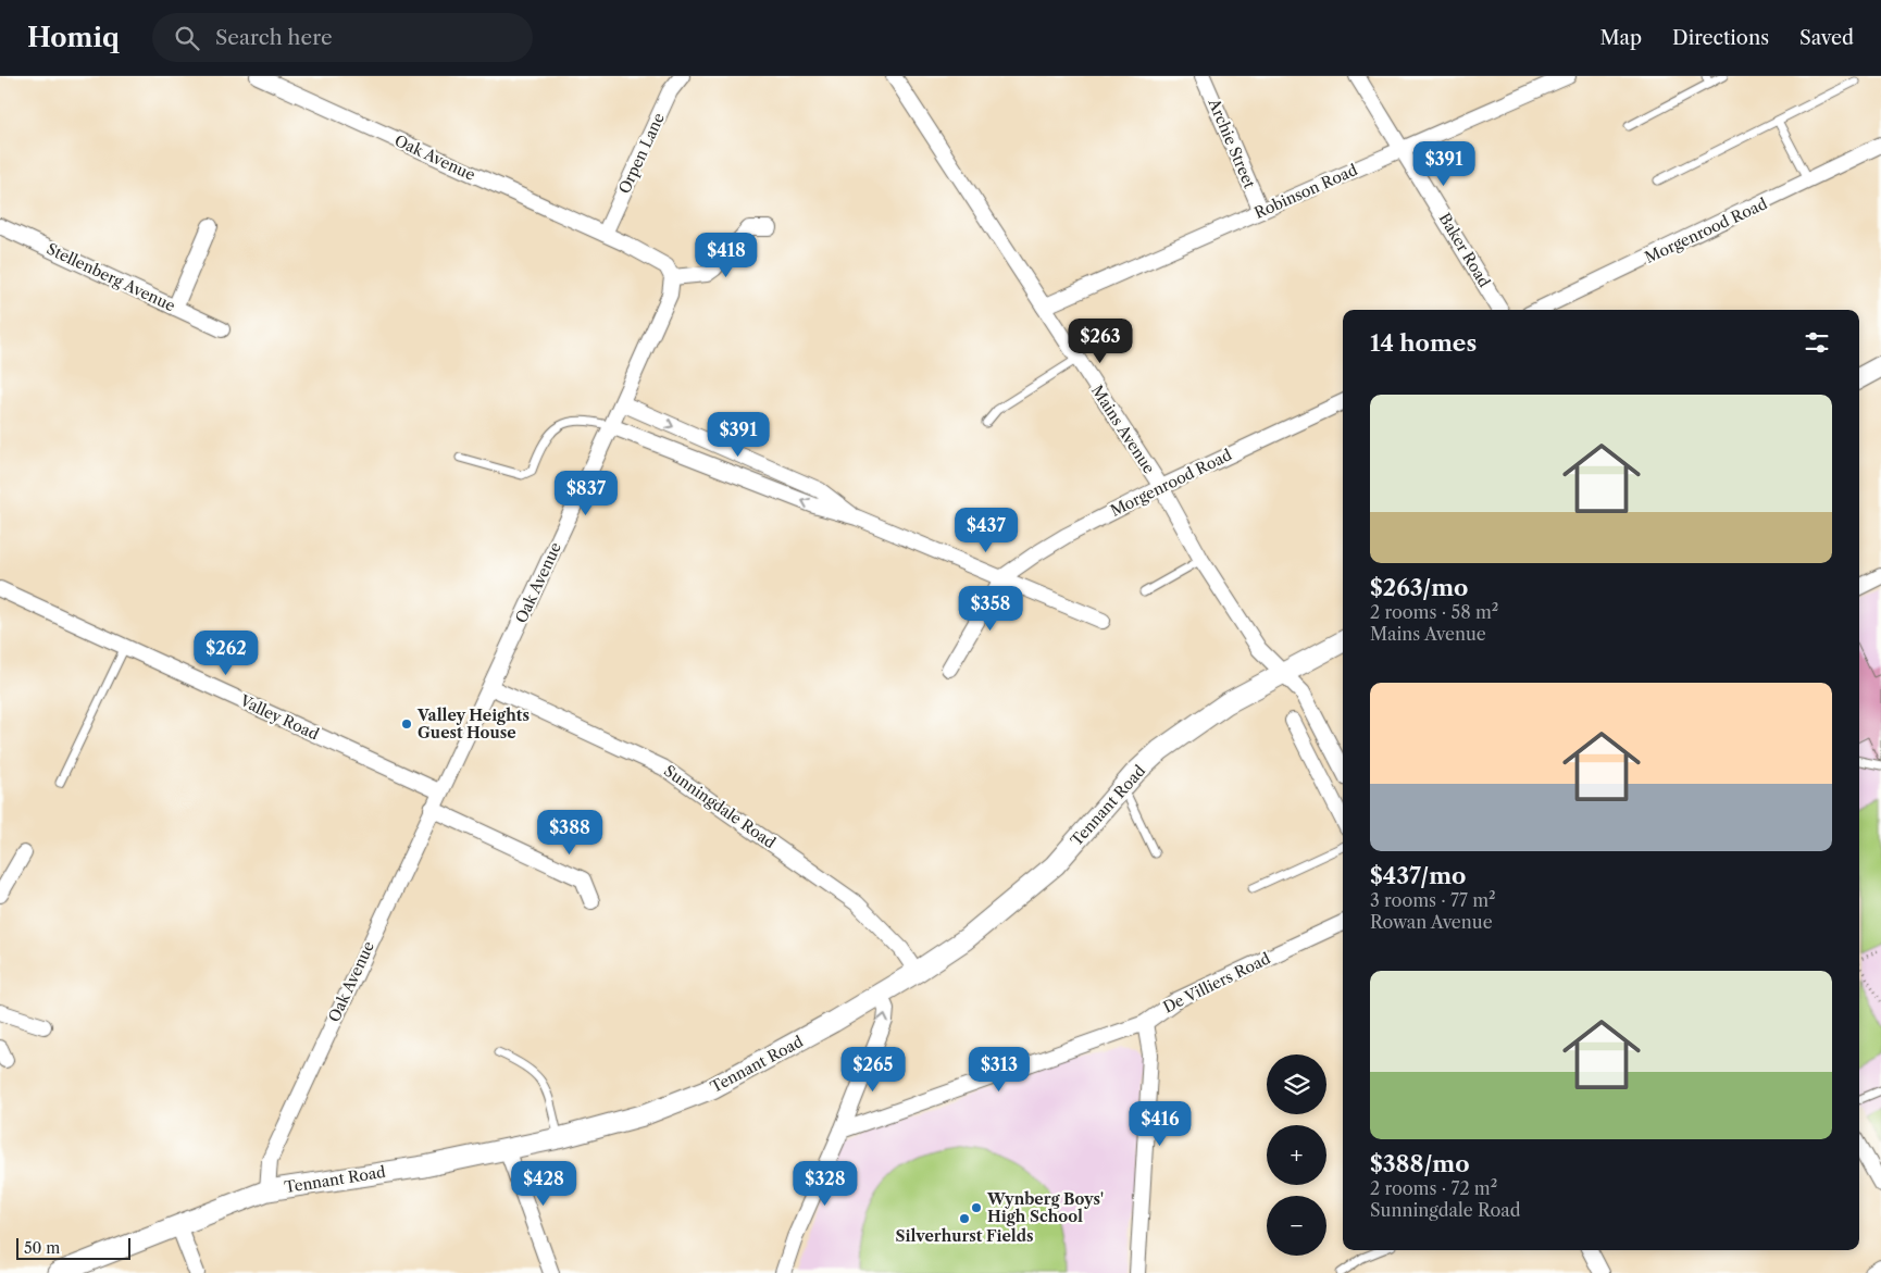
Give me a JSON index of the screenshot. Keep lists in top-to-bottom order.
{
  "streets": {
    "main road": ["Tennant Road"],
    "street": [
      "Archie Street",
      "Orpen Lane",
      "Oak Avenue",
      "Robinson Road",
      "Morgenrood Road",
      "Baker Road",
      "Stellenberg Avenue",
      "Mains Avenue",
      "Valley Road",
      "Sunningdale Road",
      "De Villiers Road"
    ]
  },
  "crossings": [
    ["Archie Street", "Robinson Road"],
    ["Orpen Lane", "Oak Avenue"],
    ["Oak Avenue", "Valley Road"],
    ["Oak Avenue", "Tennant Road"],
    ["Oak Avenue", "Sunningdale Road"],
    ["Robinson Road", "Baker Road"],
    ["Robinson Road", "Mains Avenue"],
    ["Morgenrood Road", "Mains Avenue"],
    ["Mains Avenue", "Tennant Road"],
    ["Tennant Road", "Sunningdale Road"]
  ],
  "places": ["Valley Heights Guest House", "Wynberg Boys' High School", "Silverhurst Fields"],
  "scale_bar": "50 m",
  "page": {
    "header": "Homiq",
    "search": "Search here",
    "nav": ["Map", "Directions", "Saved"],
    "price": [
      "$391",
      "$418",
      "$263",
      "$391",
      "$837",
      "$437",
      "$358",
      "$262",
      "$388",
      "$265",
      "$313",
      "$416",
      "$428",
      "$328"
    ],
    "heading": "14 homes",
    "list": [
      {
        "name": "$263/mo",
        "note": "2 rooms · 58 m² · Mains Avenue"
      },
      {
        "name": "$437/mo",
        "note": "3 rooms · 77 m² · Rowan Avenue"
      },
      {
        "name": "$388/mo",
        "note": "2 rooms · 72 m² · Sunningdale Road"
      }
    ],
    "map_buttons": ["+", "−"],
    "scale": "50 m"
  }
}
